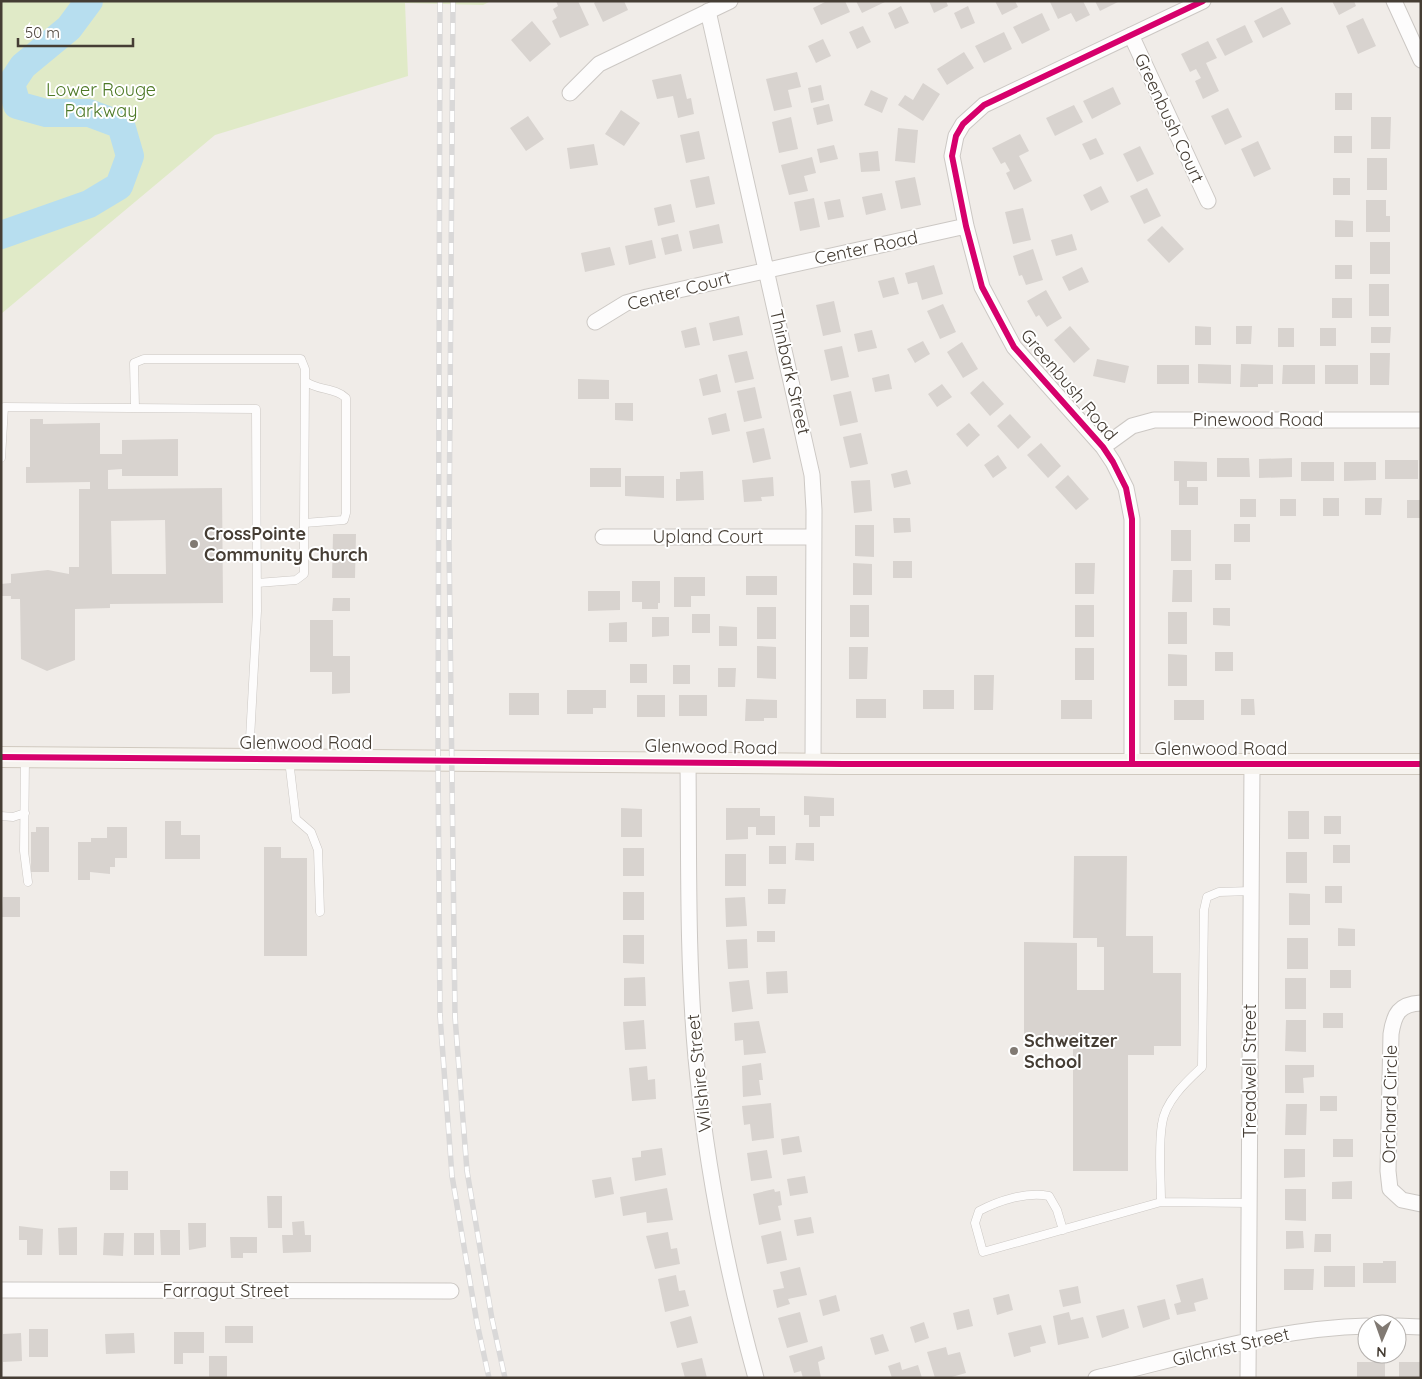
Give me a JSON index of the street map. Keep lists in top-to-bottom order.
{
  "streets": {
    "street": [
      "Greenbush Court",
      "Center Road",
      "Center Court",
      "Thinbark Street",
      "Greenbush Road",
      "Pinewood Road",
      "Upland Court",
      "Glenwood Road",
      "Treadwell Street",
      "Wilshire Street",
      "Orchard Circle",
      "Farragut Street",
      "Gilchrist Street"
    ]
  },
  "crossings": [
    ["Greenbush Court", "Greenbush Road"],
    ["Center Road", "Center Court"],
    ["Center Road", "Thinbark Street"],
    ["Center Road", "Greenbush Road"],
    ["Center Court", "Thinbark Street"],
    ["Thinbark Street", "Upland Court"],
    ["Thinbark Street", "Glenwood Road"],
    ["Greenbush Road", "Pinewood Road"],
    ["Greenbush Road", "Glenwood Road"],
    ["Glenwood Road", "Treadwell Street"],
    ["Glenwood Road", "Wilshire Street"],
    ["Treadwell Street", "Gilchrist Street"]
  ],
  "parks": ["Lower Rouge Parkway"],
  "places": ["CrossPointe Community Church", "Schweitzer School"],
  "scale_bar": "50 m",
  "north": "bottom"
}
